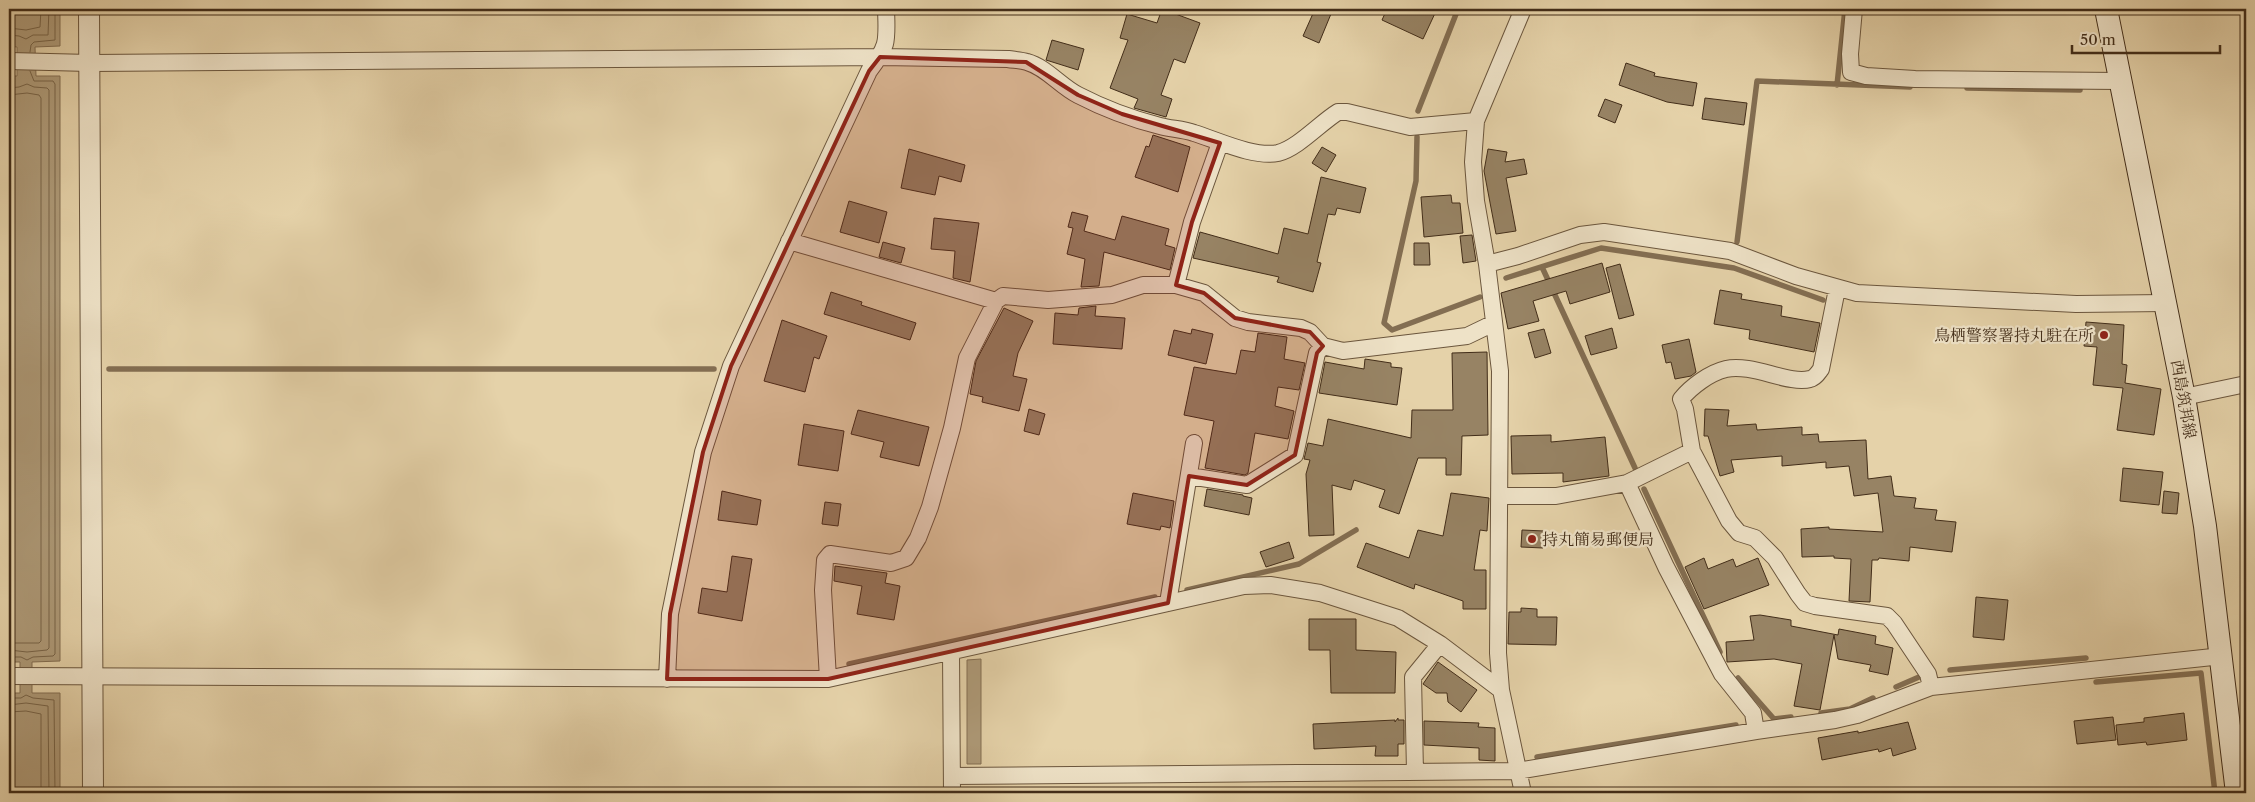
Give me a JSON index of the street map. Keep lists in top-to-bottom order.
{
  "streets": {
    "main road": ["西島筑邦線"]
  },
  "places": ["鳥栖警察署持丸駐在所", "持丸簡易郵便局"],
  "scale_bar": "50 m"
}
